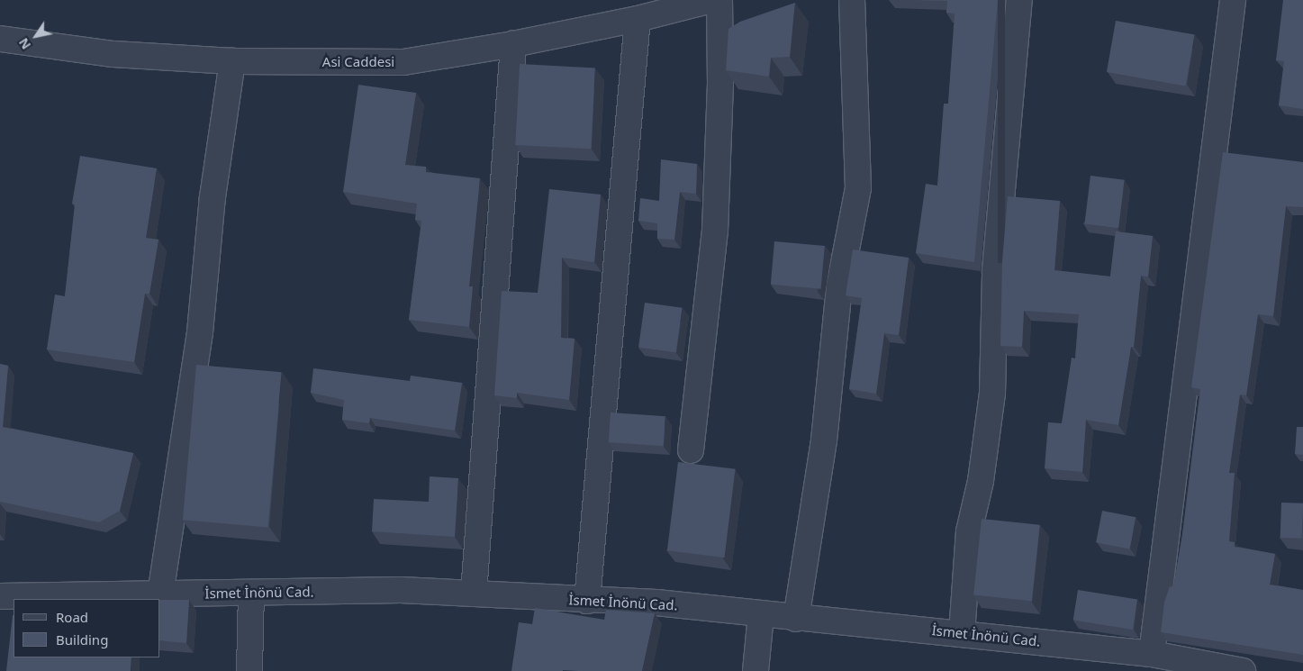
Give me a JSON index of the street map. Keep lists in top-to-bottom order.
{
  "streets": {
    "street": ["Asi Caddesi", "İsmet İnönü Cad."]
  },
  "legend": ["Road", "Building"],
  "north": "bottom left"
}
